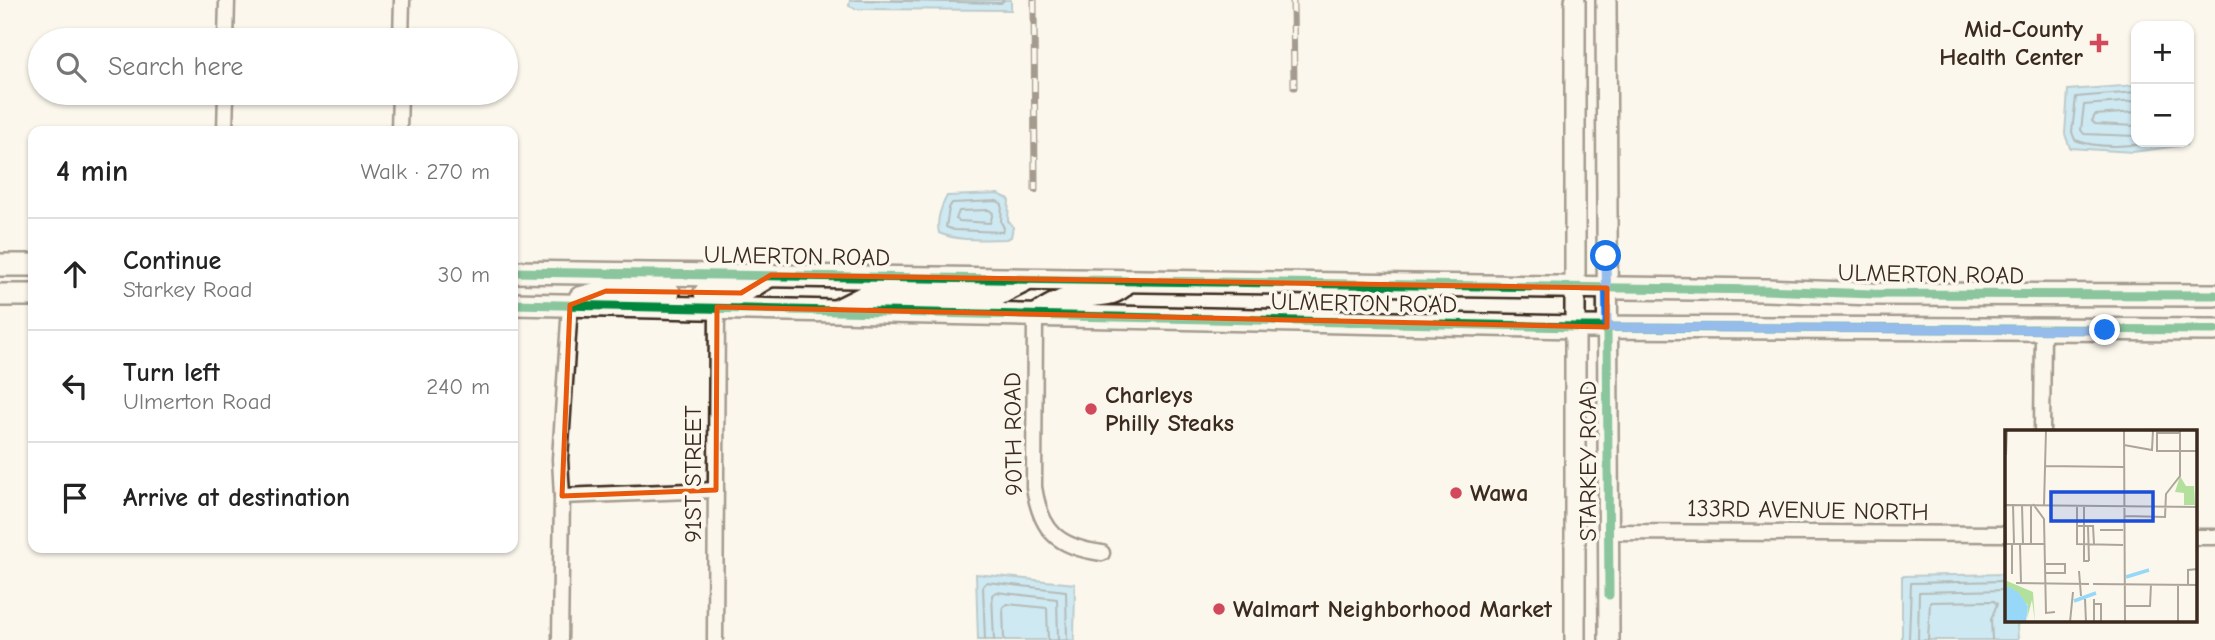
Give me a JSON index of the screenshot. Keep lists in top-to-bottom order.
{
  "streets": {
    "main road": ["ULMERTON ROAD", "STARKEY ROAD"],
    "street": ["90TH ROAD", "91ST STREET", "133RD AVENUE NORTH"]
  },
  "crossings": [
    ["ULMERTON ROAD", "90TH ROAD"],
    ["ULMERTON ROAD", "STARKEY ROAD"],
    ["ULMERTON ROAD", "91ST STREET"],
    ["STARKEY ROAD", "133RD AVENUE NORTH"]
  ],
  "places": {
    "health": ["Mid-County Health Center"],
    "other": ["Charleys Philly Steaks", "Wawa", "Walmart Neighborhood Market"]
  },
  "page": {
    "map_buttons": ["+", "−"],
    "search": "Search here",
    "heading": ["4 min", "Walk · 270 m"],
    "list": [
      ["Continue", "Starkey Road", "30 m"],
      ["Turn left", "Ulmerton Road", "240 m"],
      "Arrive at destination"
    ]
  }
}
